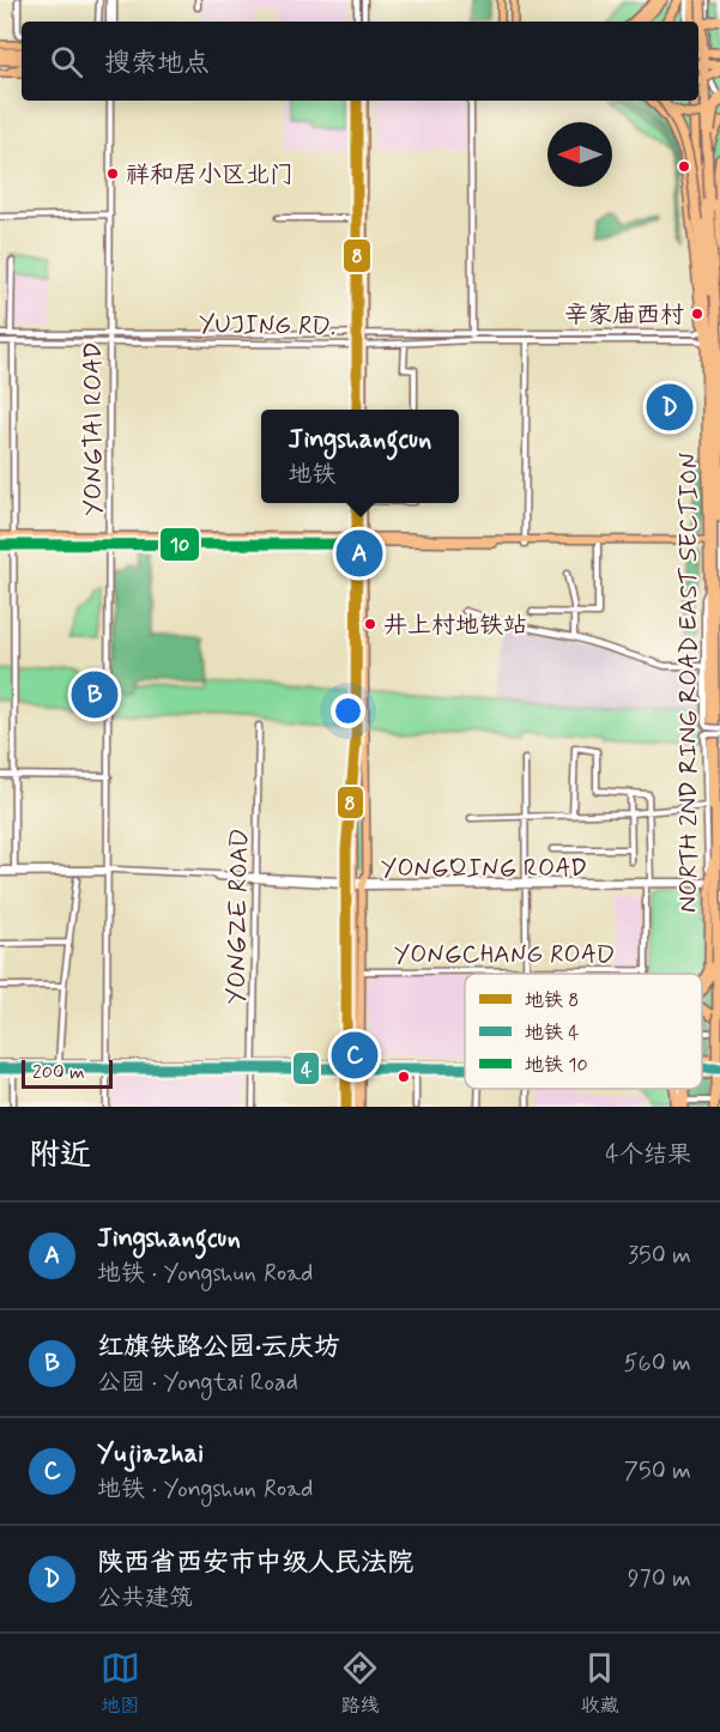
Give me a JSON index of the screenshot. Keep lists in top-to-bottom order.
{
  "streets": {
    "main road": ["NORTH 2ND RING ROAD EAST SECTION"],
    "street": [
      "YUJING RD.",
      "YONGTAI ROAD",
      "YONGQING ROAD",
      "YONGZE ROAD",
      "YONGCHANG ROAD"
    ]
  },
  "crossings": [
    ["YUJING RD.", "YONGTAI ROAD"],
    ["YUJING RD.", "NORTH 2ND RING ROAD EAST SECTION"],
    ["YONGTAI ROAD", "YONGQING ROAD"],
    ["NORTH 2ND RING ROAD EAST SECTION", "YONGQING ROAD"],
    ["YONGQING ROAD", "YONGZE ROAD"]
  ],
  "places": ["祥和居小区北门", "辛家庙西村", "井上村地铁站"],
  "lines": ["metro line 8", "metro line 10", "metro line 4"],
  "legend": ["地铁 8", "地铁 4", "地铁 10"],
  "scale_bar": "200 m",
  "north": "left",
  "page": {
    "search": "搜索地点",
    "pins": [
      "D",
      "A",
      "B",
      "C"
    ],
    "popup": ["Jingshangcun", "地铁"],
    "scale": "200 m",
    "heading": ["附近", "4个结果"],
    "list": [
      {
        "mark": "A",
        "name": "Jingshangcun",
        "note": "地铁 · Yongshun Road",
        "value": "350 m"
      },
      {
        "mark": "B",
        "name": "红旗铁路公园·云庆坊",
        "note": "公园 · Yongtai Road",
        "value": "560 m"
      },
      {
        "mark": "C",
        "name": "Yujiazhai",
        "note": "地铁 · Yongshun Road",
        "value": "750 m"
      },
      {
        "mark": "D",
        "name": "陕西省西安市中级人民法院",
        "note": "公共建筑",
        "value": "970 m"
      }
    ],
    "nav": ["地图", "路线", "收藏"]
  }
}
